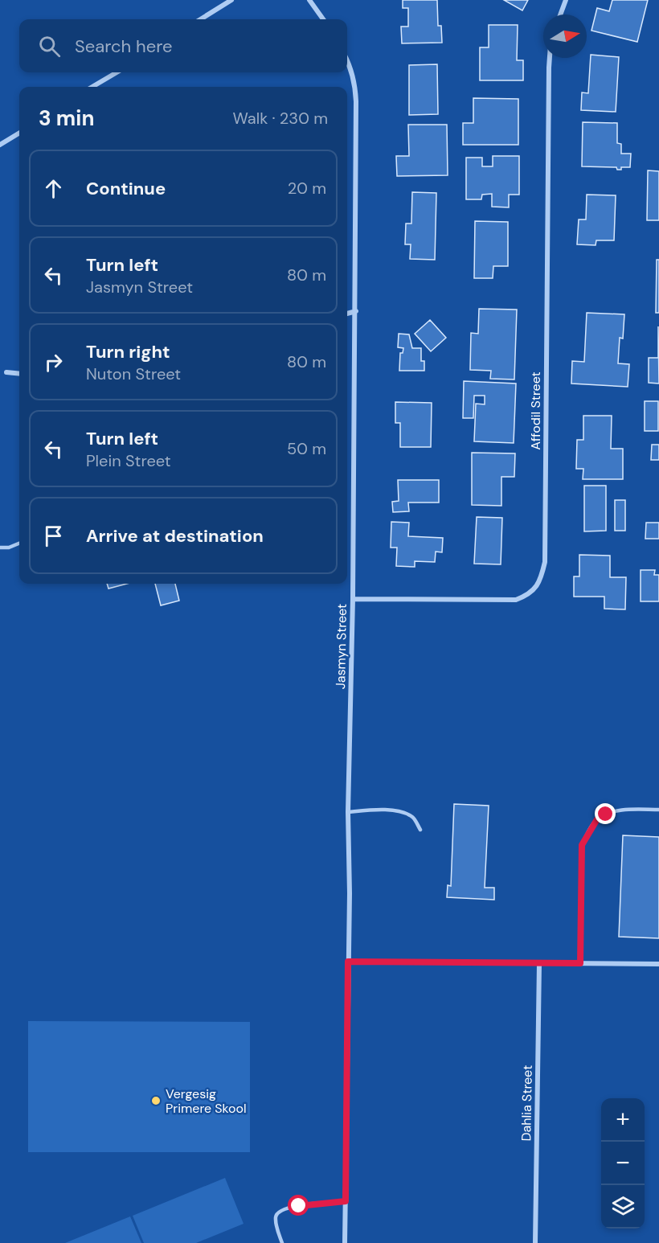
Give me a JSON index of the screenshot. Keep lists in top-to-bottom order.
{
  "streets": {
    "street": ["Affodil Street", "Jasmyn Street", "Dahlia Street"]
  },
  "crossings": [
    ["Affodil Street", "Jasmyn Street"]
  ],
  "places": ["Vergesig Primere Skool"],
  "north": "right",
  "page": {
    "search": "Search here",
    "heading": ["3 min", "Walk · 230 m"],
    "list": [
      ["Continue", "20 m"],
      ["Turn left", "Jasmyn Street", "80 m"],
      ["Turn right", "Nuton Street", "80 m"],
      ["Turn left", "Plein Street", "50 m"],
      "Arrive at destination"
    ],
    "map_buttons": ["+", "−"]
  }
}
